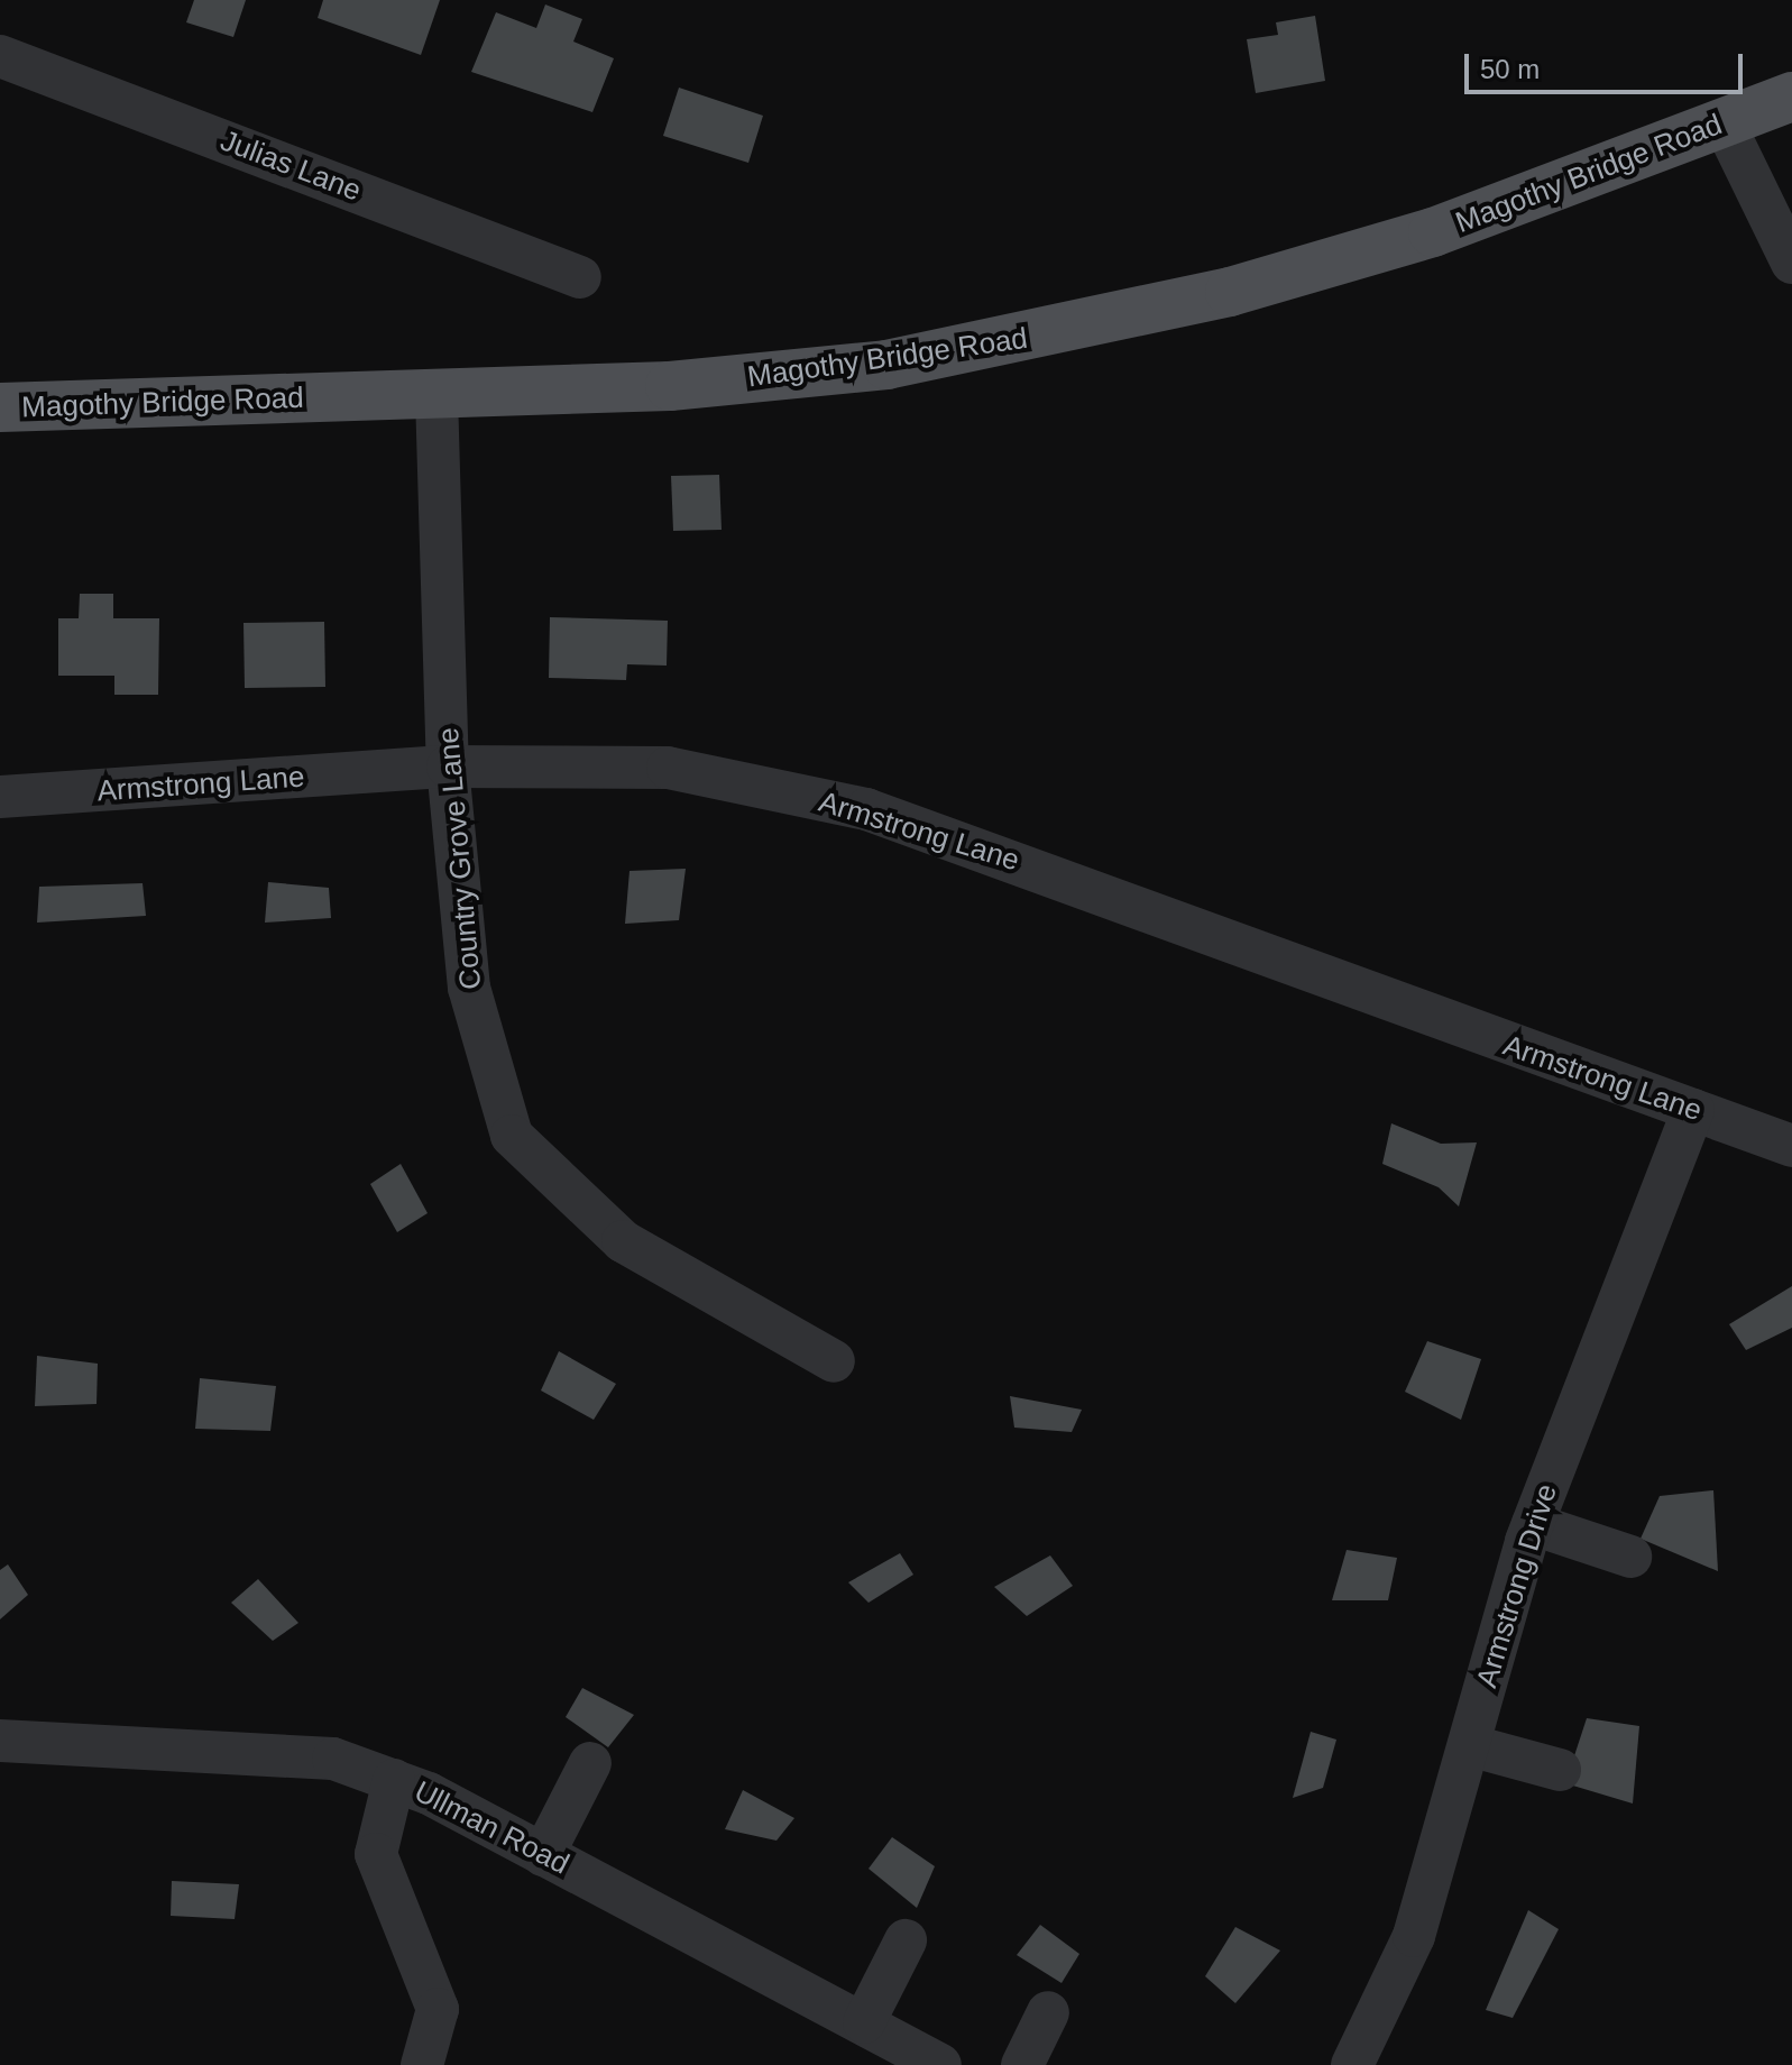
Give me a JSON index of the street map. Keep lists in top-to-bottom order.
{
  "streets": {
    "main road": ["Magothy Bridge Road"],
    "street": [
      "Julias Lane",
      "Armstrong Lane",
      "Country Grove Lane",
      "Armstrong Drive",
      "Ullman Road"
    ]
  },
  "crossings": [
    ["Magothy Bridge Road", "Country Grove Lane"],
    ["Armstrong Lane", "Country Grove Lane"],
    ["Armstrong Lane", "Armstrong Drive"]
  ],
  "scale_bar": "50 m"
}
